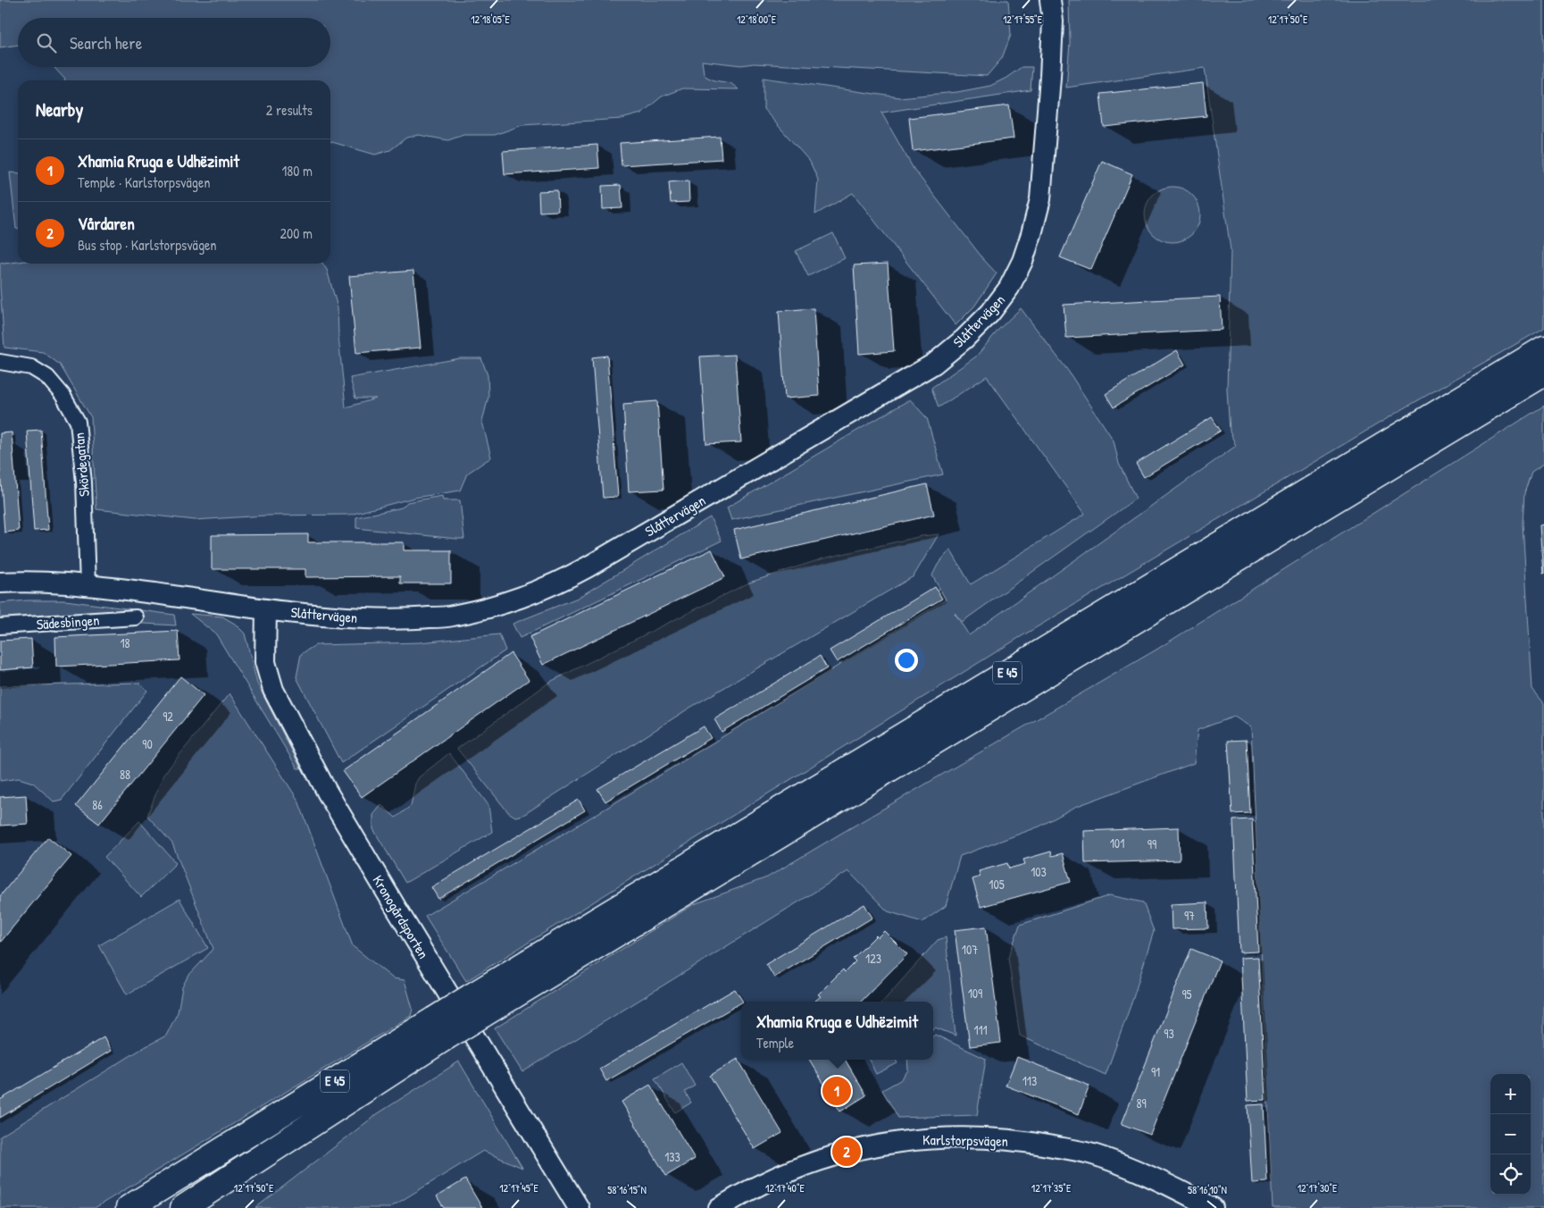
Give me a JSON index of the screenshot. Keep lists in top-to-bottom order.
{
  "streets": {
    "highway": ["E 45"],
    "street": [
      "Slåttervägen",
      "Skördegatan",
      "Sädesbingen",
      "Kronogårdsporten",
      "Karlstorpsvägen"
    ]
  },
  "crossings": [
    ["Slåttervägen", "Skördegatan"],
    ["Slåttervägen", "Kronogårdsporten"]
  ],
  "house_numbers": [
    "18",
    "92",
    "90",
    "88",
    "86",
    "101",
    "99",
    "103",
    "105",
    "97",
    "107",
    "123",
    "109",
    "95",
    "111",
    "93",
    "91",
    "113",
    "89",
    "133"
  ],
  "page": {
    "search": "Search here",
    "heading": ["Nearby", "2 results"],
    "list": [
      {
        "mark": "1",
        "name": "Xhamia Rruga e Udhëzimit",
        "note": "Temple · Karlstorpsvägen",
        "value": "180 m"
      },
      {
        "mark": "2",
        "name": "Vårdaren",
        "note": "Bus stop · Karlstorpsvägen",
        "value": "200 m"
      }
    ],
    "popup": ["Xhamia Rruga e Udhëzimit", "Temple"],
    "map_buttons": ["+", "−"],
    "pins": ["1", "2"]
  },
  "coordinates": [
    "12°18'05\"E",
    "12°18'00\"E",
    "12°17'55\"E",
    "12°17'50\"E",
    "12°17'45\"E",
    "12°17'40\"E",
    "12°17'35\"E",
    "12°17'30\"E",
    "58°16'15\"N",
    "58°16'10\"N"
  ]
}
